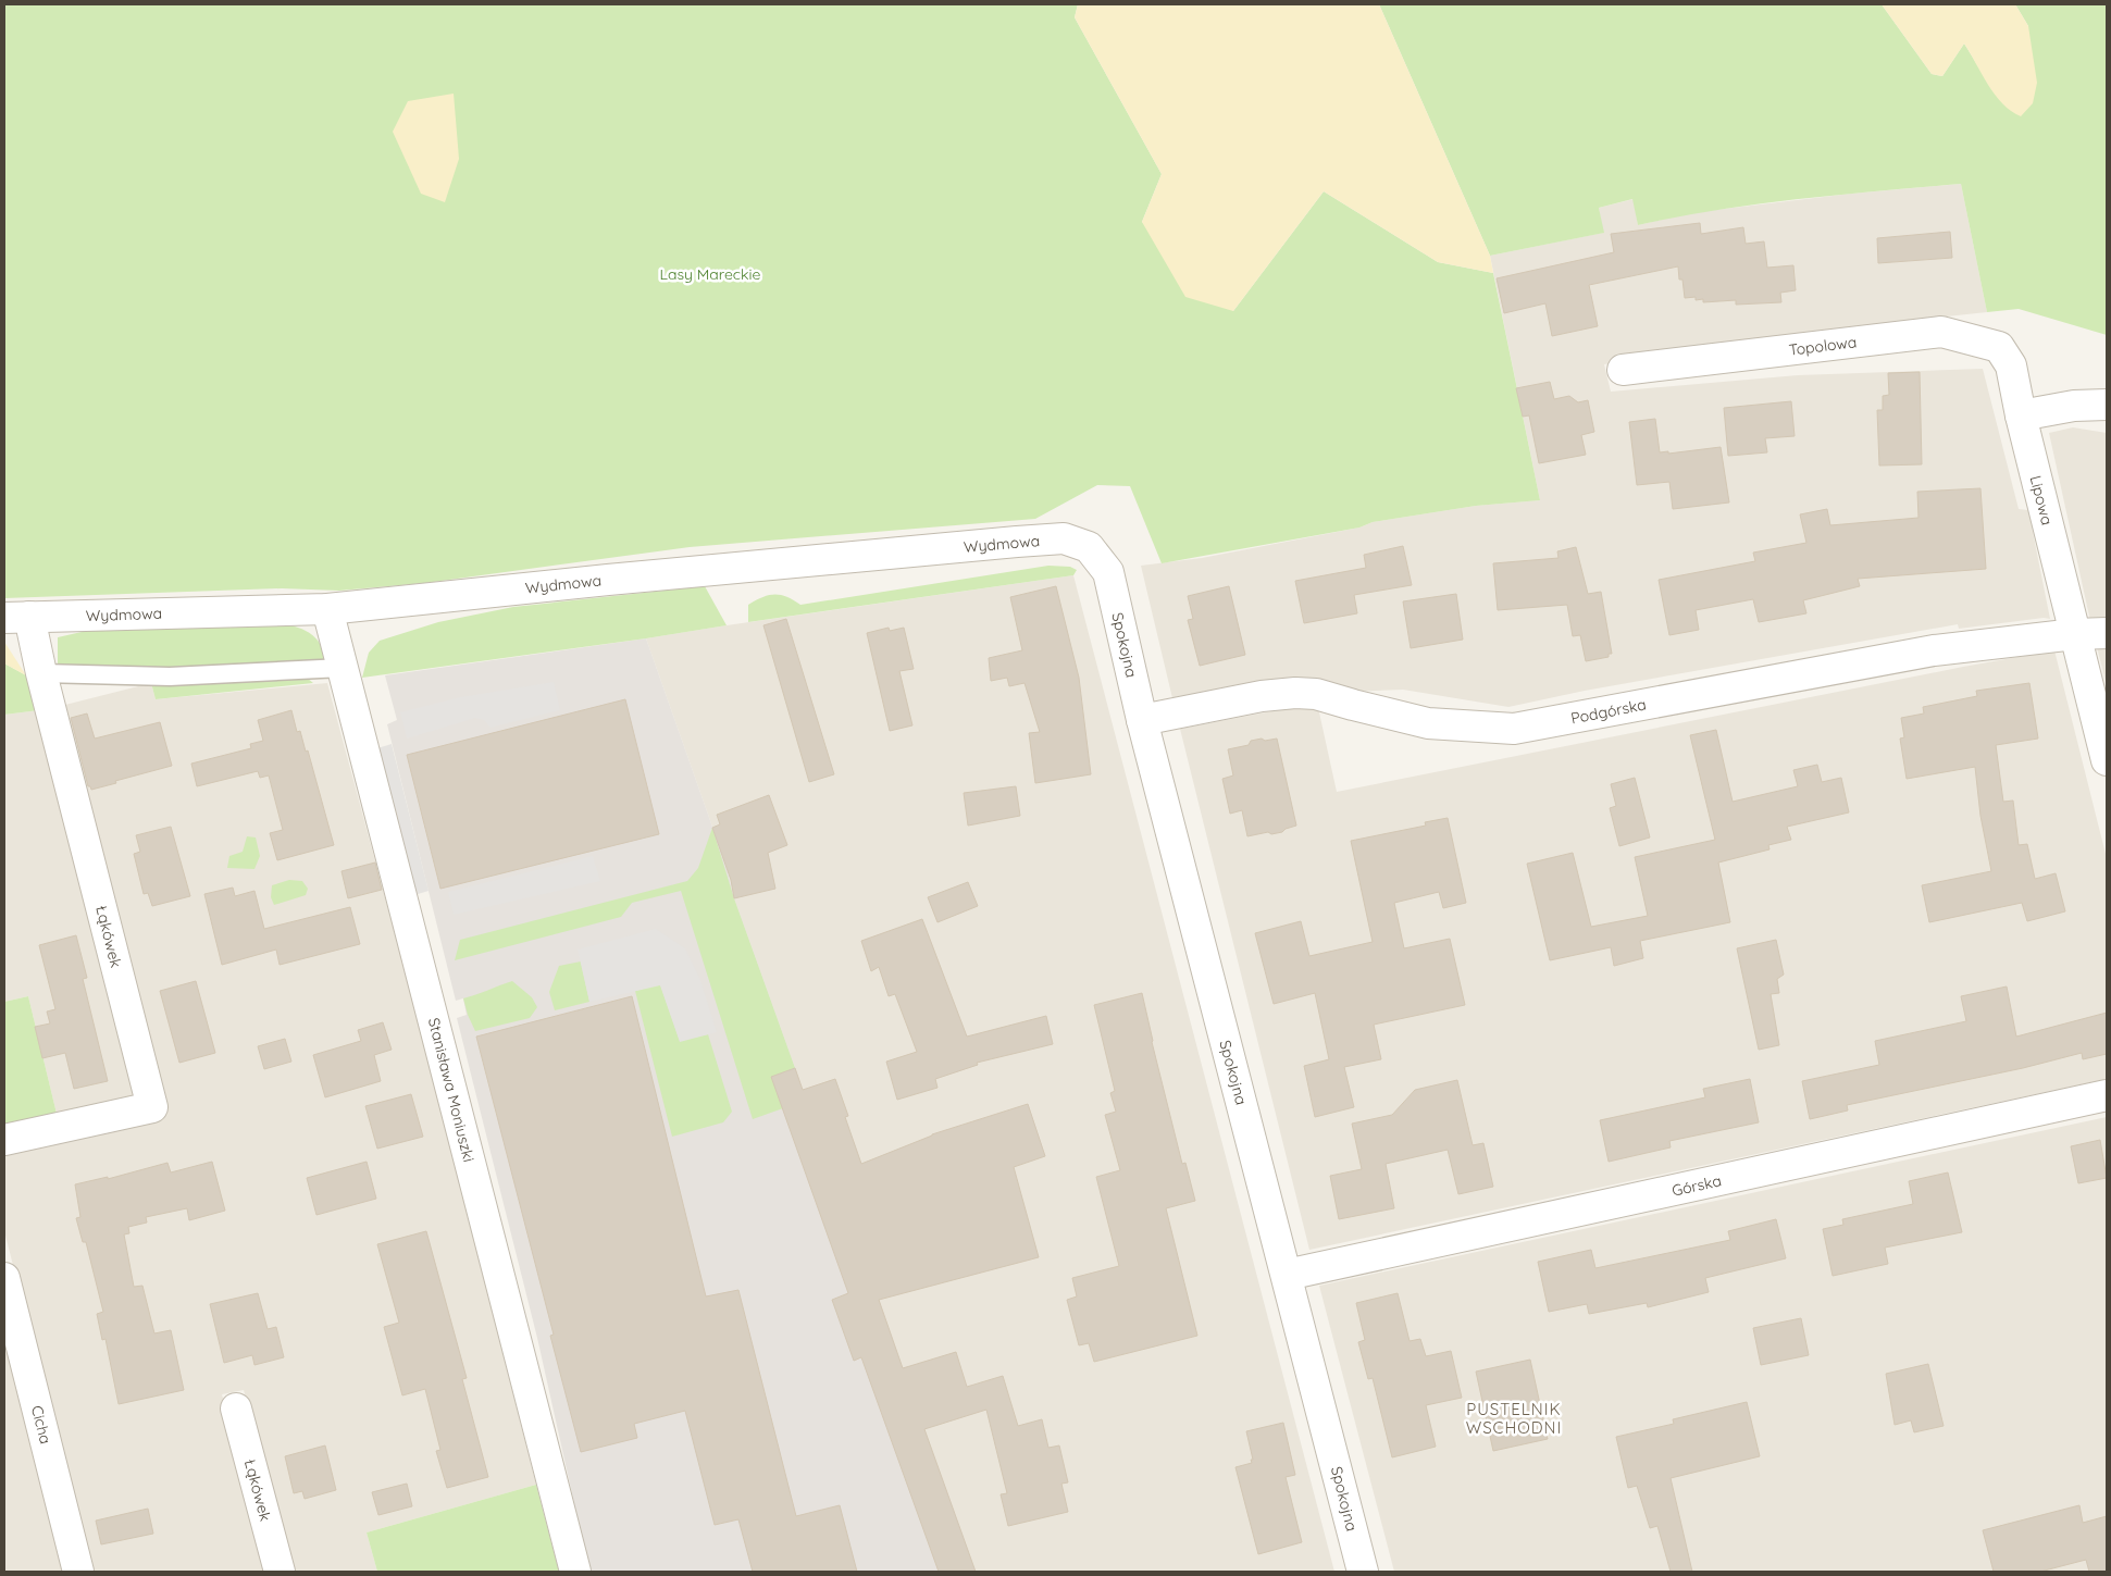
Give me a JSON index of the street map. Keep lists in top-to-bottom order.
{
  "streets": {
    "street": [
      "Topolowa",
      "Lipowa",
      "Wydmowa",
      "Spokojna",
      "Podgórska",
      "Łąkówek",
      "Stanisława Moniuszki",
      "Górska",
      "Cicha"
    ]
  },
  "crossings": [
    ["Topolowa", "Lipowa"],
    ["Lipowa", "Podgórska"],
    ["Wydmowa", "Spokojna"],
    ["Wydmowa", "Łąkówek"],
    ["Wydmowa", "Stanisława Moniuszki"],
    ["Spokojna", "Podgórska"],
    ["Spokojna", "Górska"]
  ],
  "districts": ["PUSTELNIK WSCHODNI"],
  "parks": ["Lasy Mareckie"]
}
